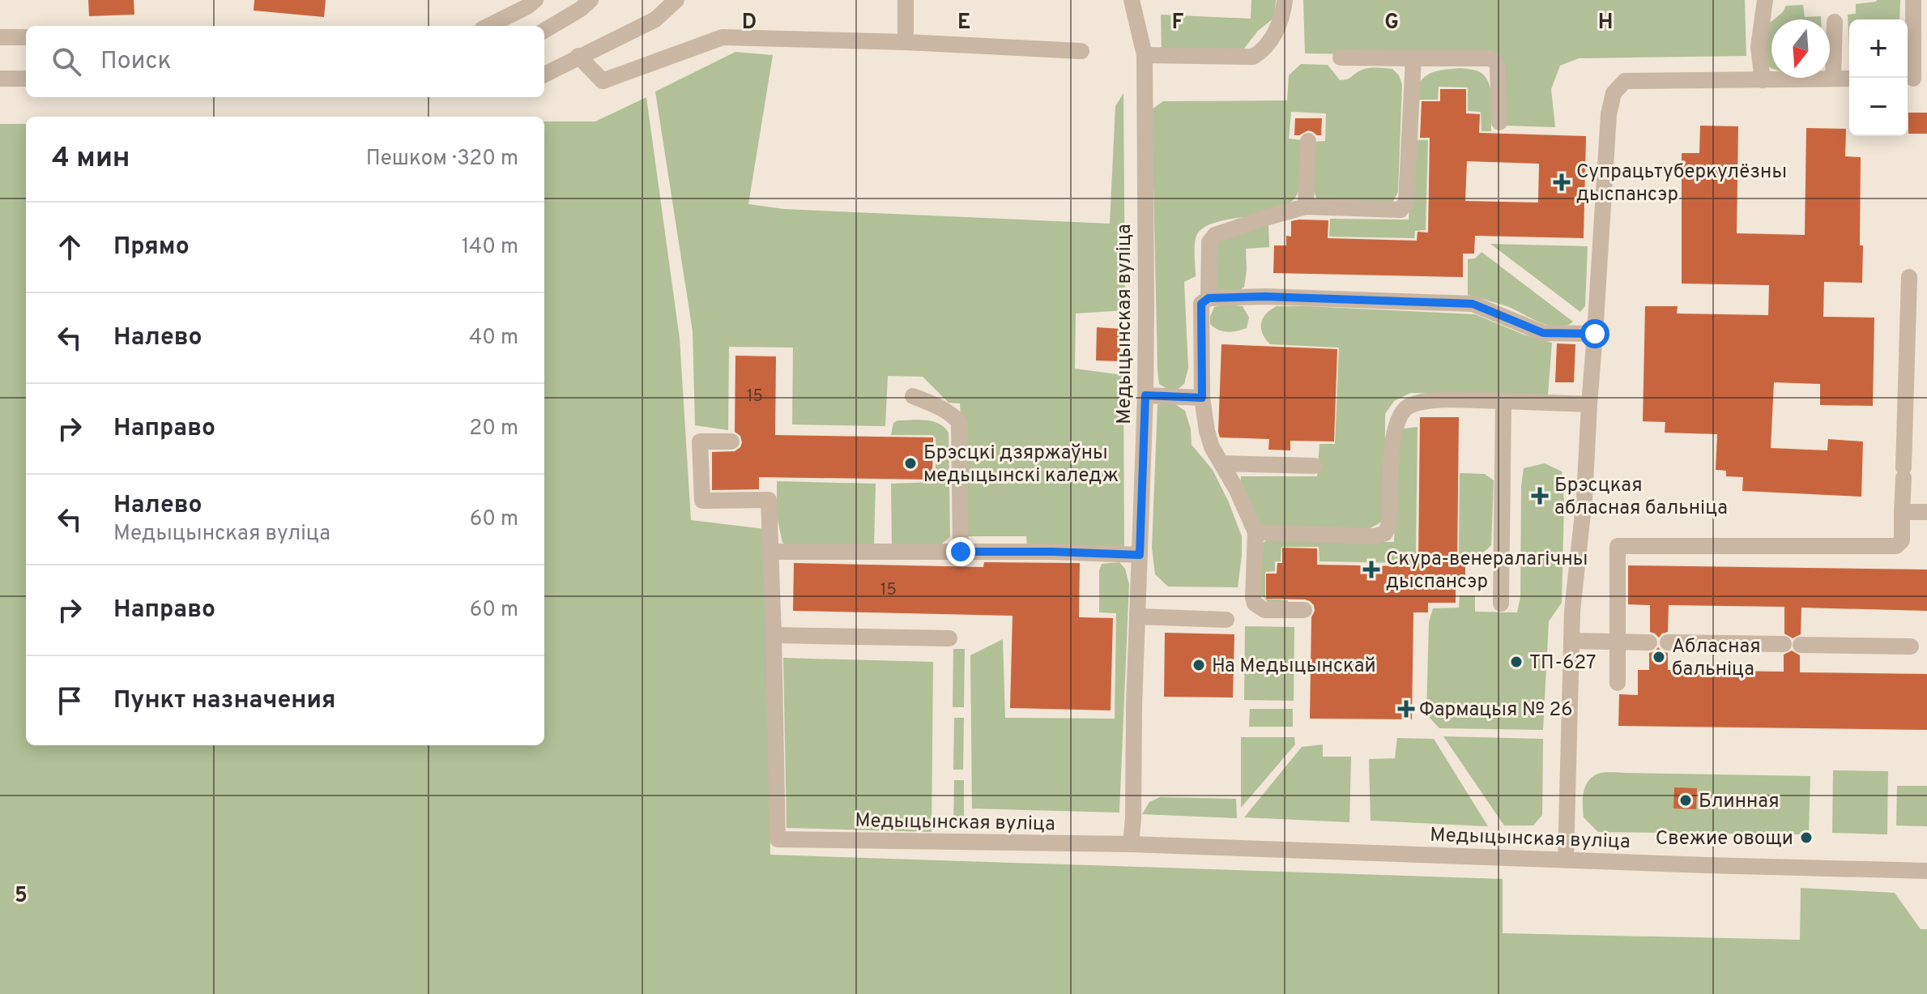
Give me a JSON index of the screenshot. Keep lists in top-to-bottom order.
{
  "streets": {
    "street": ["Медыцынская вуліца"]
  },
  "places": {
    "health": [
      "Супрацьтуберкулёзны дыспансэр",
      "Брэсцкая абласная бальніца",
      "Скура-венералагічны дыспансэр",
      "Фармацыя № 26"
    ],
    "other": [
      "Брэсцкі дзяржаўны медыцынскі каледж",
      "Абласная бальніца",
      "ТП-627",
      "На Медыцынскай",
      "Блинная",
      "Свежие овощи"
    ]
  },
  "house_numbers": ["15", "15"],
  "north": "bottom",
  "page": {
    "map_buttons": ["+", "−"],
    "search": "Поиск",
    "heading": ["4 мин", "Пешком · 320 m"],
    "list": [
      ["Прямо", "140 m"],
      ["Налево", "40 m"],
      ["Направо", "20 m"],
      ["Налево", "Медыцынская вуліца", "60 m"],
      ["Направо", "60 m"],
      "Пункт назначения"
    ]
  },
  "grid": {
    "columns": [
      "D",
      "E",
      "F",
      "G",
      "H"
    ],
    "rows": ["5"]
  }
}
